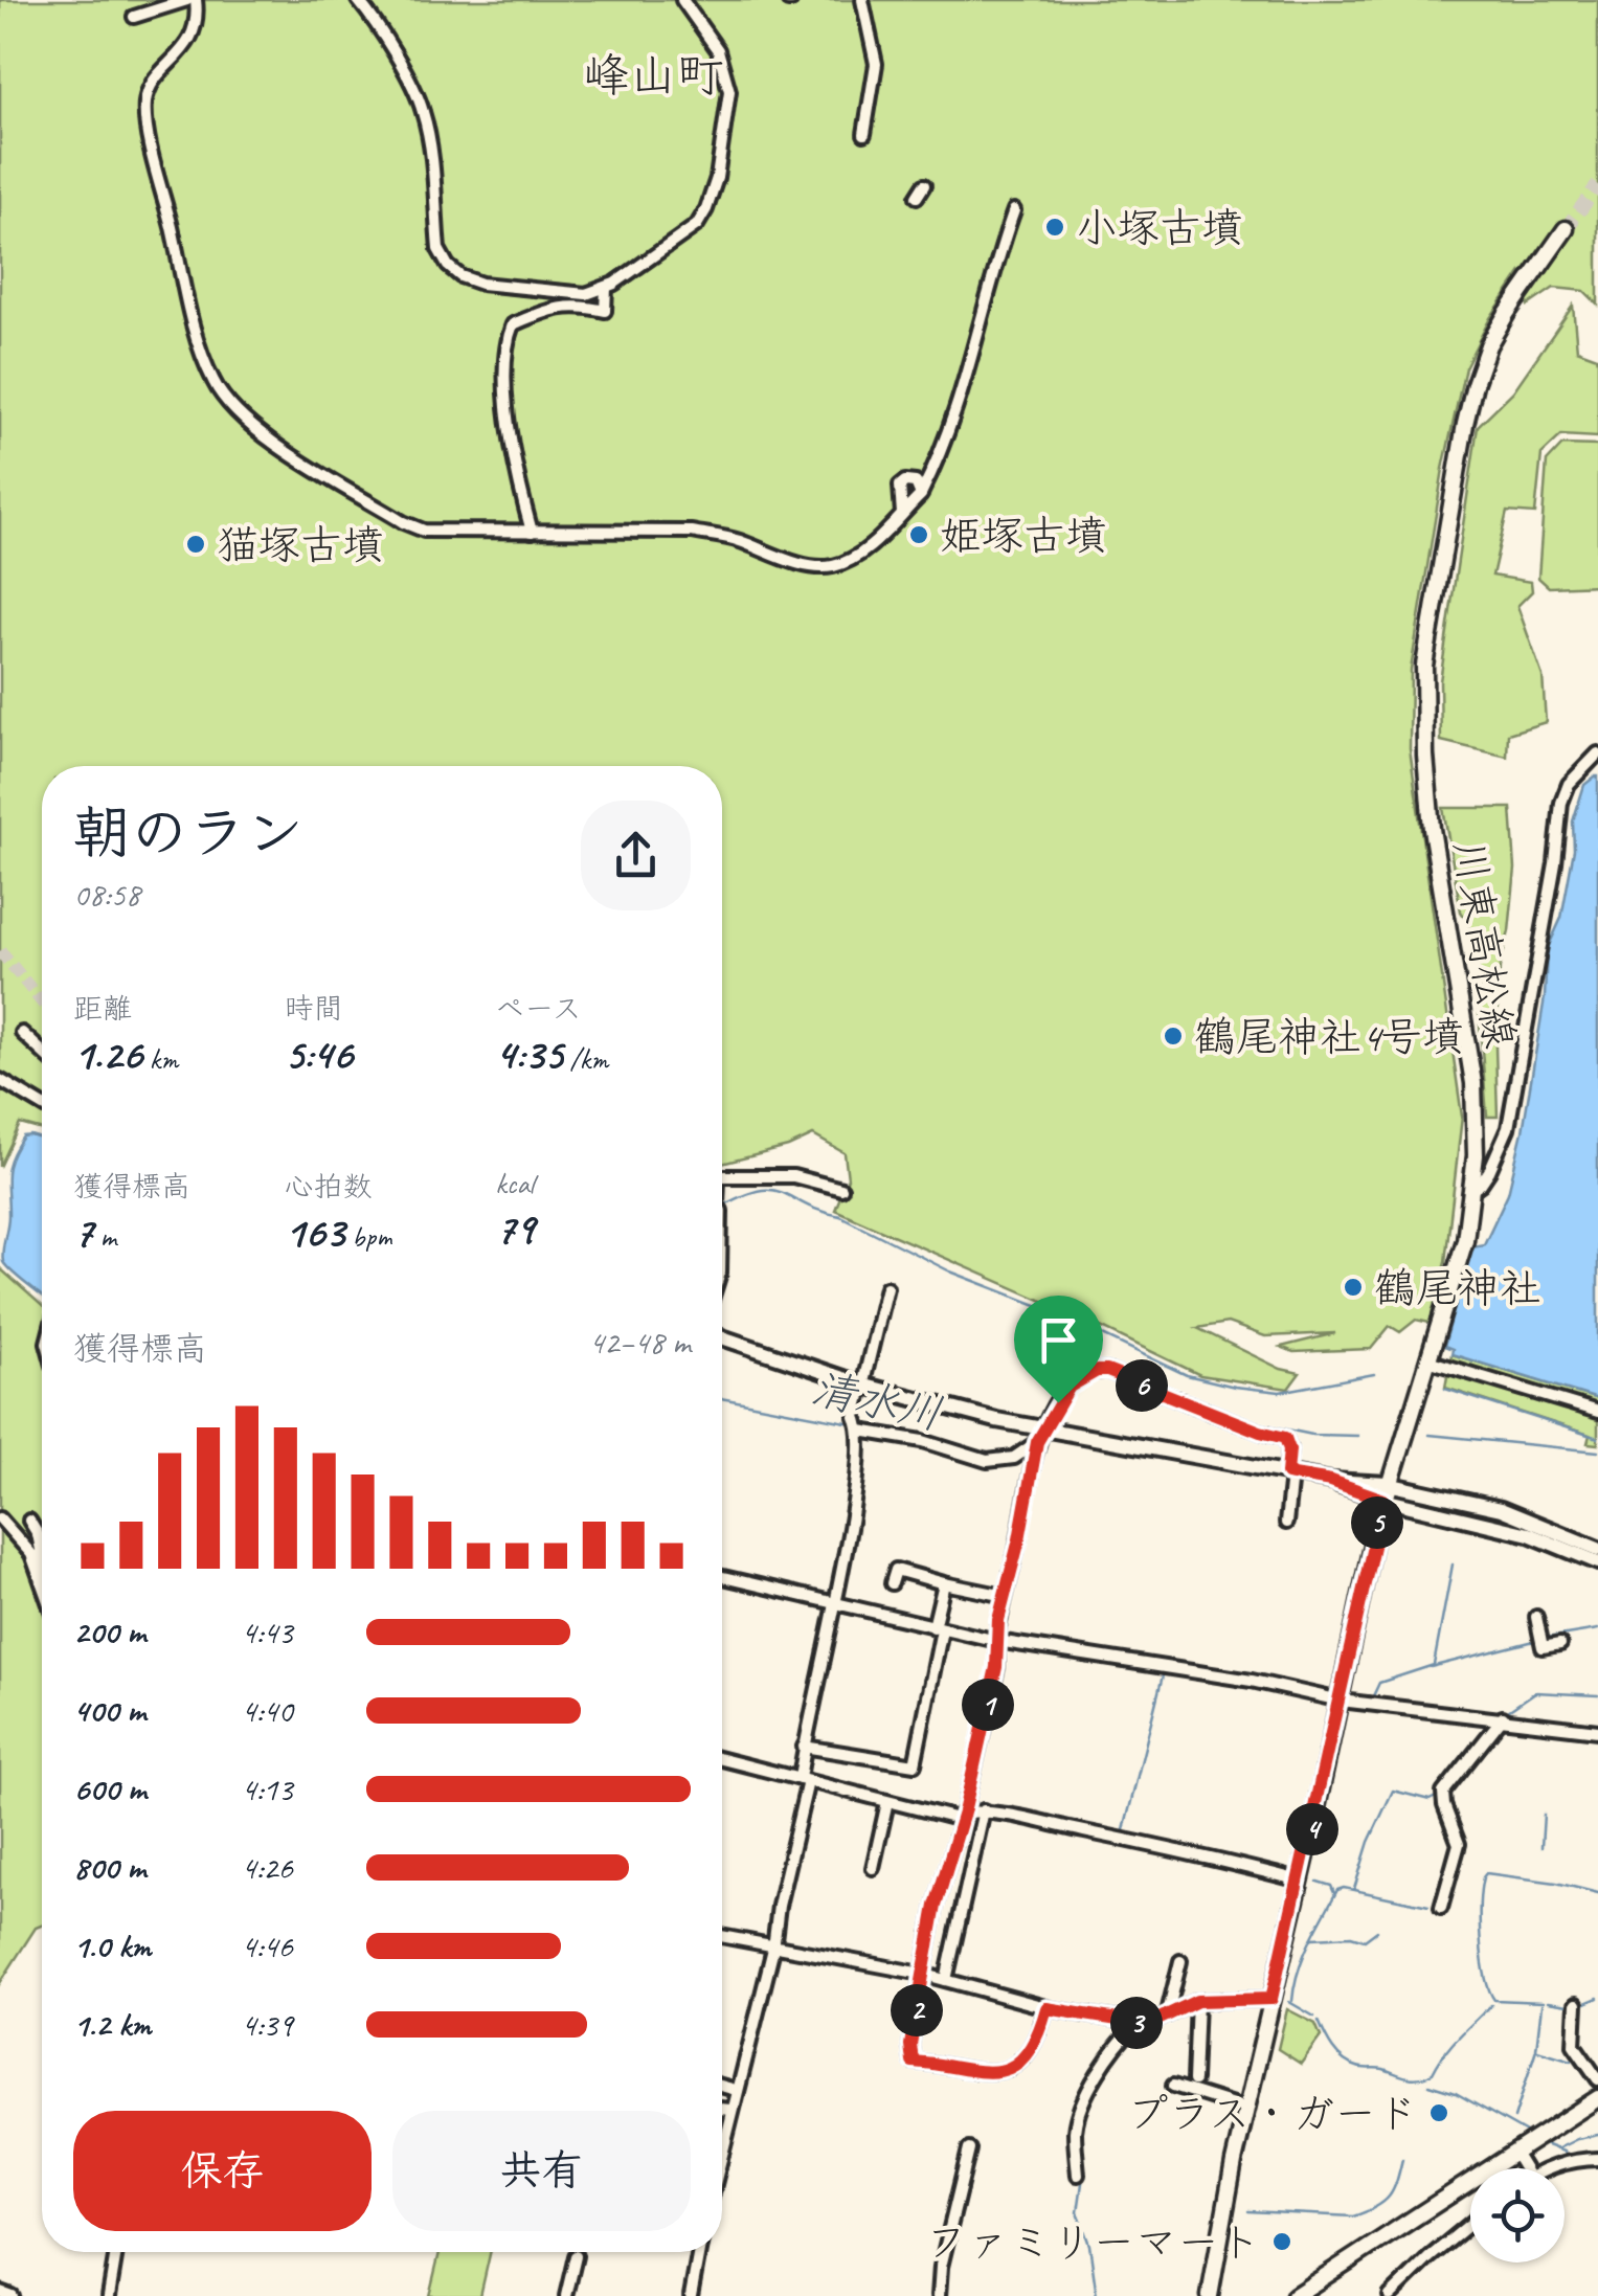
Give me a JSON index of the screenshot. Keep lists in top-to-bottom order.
{
  "streets": {
    "main road": ["川東高松線"]
  },
  "districts": ["峰山町"],
  "water": ["清水川"],
  "places": [
    "小塚古墳",
    "姫塚古墳",
    "猫塚古墳",
    "鶴尾神社4号墳",
    "鶴尾神社",
    "プラス・ガード",
    "ファミリーマート"
  ],
  "page": {
    "heading": ["朝のラン", "08:58"],
    "stats": [
      ["距離", "1.26 km"],
      ["時間", "5:46"],
      ["ペース", "4:35 /km"],
      ["獲得標高", "7 m"],
      ["心拍数", "163 bpm"],
      ["kcal", "79"]
    ],
    "chart": ["獲得標高", "42–48 m"],
    "pins": [
      "6",
      "5",
      "1",
      "4",
      "2",
      "3"
    ],
    "list": [
      {
        "name": "200 m",
        "note": "4:43"
      },
      {
        "name": "400 m",
        "note": "4:40"
      },
      {
        "name": "600 m",
        "note": "4:13"
      },
      {
        "name": "800 m",
        "note": "4:26"
      },
      {
        "name": "1.0 km",
        "note": "4:46"
      },
      {
        "name": "1.2 km",
        "note": "4:39"
      }
    ],
    "buttons": ["保存", "共有"]
  }
}
